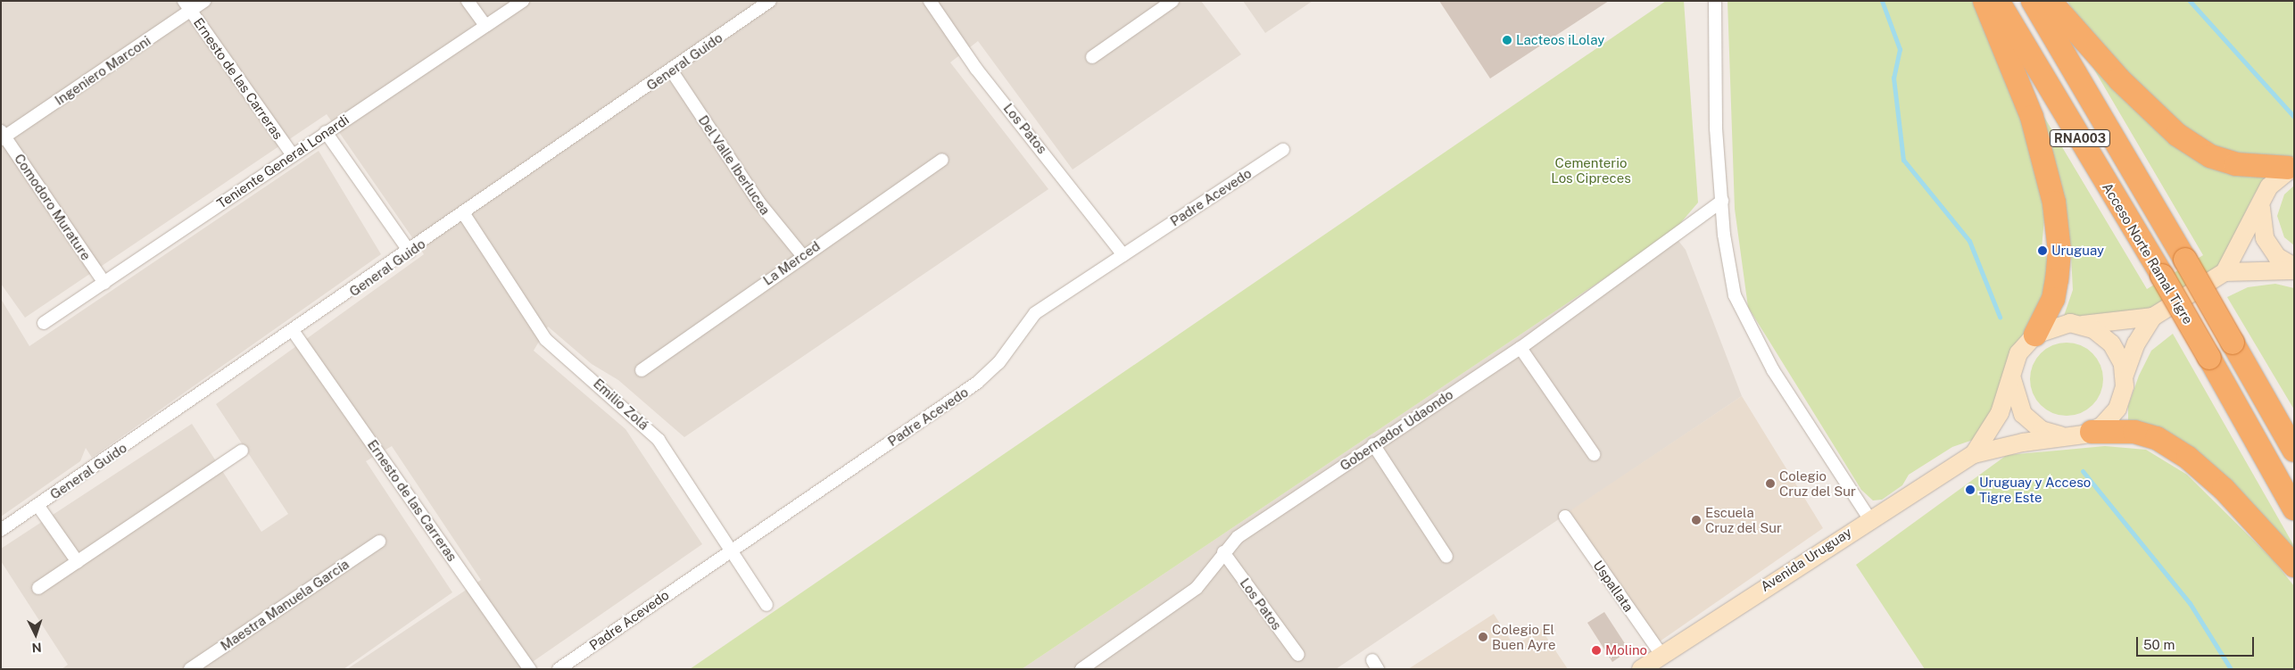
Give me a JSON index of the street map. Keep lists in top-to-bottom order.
{
  "streets": {
    "highway": ["RNA003", "Acceso Norte Ramal Tigre"],
    "main road": ["Avenida Uruguay"],
    "street": [
      "General Guido",
      "Ingeniero Marconi",
      "Ernesto de las Carreras",
      "Los Patos",
      "Teniente General Lonardi",
      "Del Valle Iberlucea",
      "Padre Acevedo",
      "Comodoro Murature",
      "La Merced",
      "Emilio Zolá",
      "Gobernador Udaondo",
      "Uspallata",
      "Maestra Manuela García"
    ]
  },
  "crossings": [
    ["General Guido", "Ernesto de las Carreras"],
    ["General Guido", "Del Valle Iberlucea"],
    ["General Guido", "Emilio Zolá"],
    ["Ingeniero Marconi", "Ernesto de las Carreras"],
    ["Ingeniero Marconi", "Comodoro Murature"],
    ["Ernesto de las Carreras", "Teniente General Lonardi"],
    ["Los Patos", "Padre Acevedo"],
    ["Los Patos", "Gobernador Udaondo"],
    ["Teniente General Lonardi", "Comodoro Murature"],
    ["Del Valle Iberlucea", "La Merced"],
    ["Padre Acevedo", "Emilio Zolá"],
    ["Avenida Uruguay", "Uspallata"]
  ],
  "parks": ["Cementerio Los Cipreces"],
  "places": [
    "Lacteos iLolay",
    "Uruguay",
    "Colegio Cruz del Sur",
    "Uruguay y Acceso Tigre Este",
    "Escuela Cruz del Sur",
    "Colegio El Buen Ayre",
    "Molino"
  ],
  "scale_bar": "50 m",
  "north": "bottom"
}
